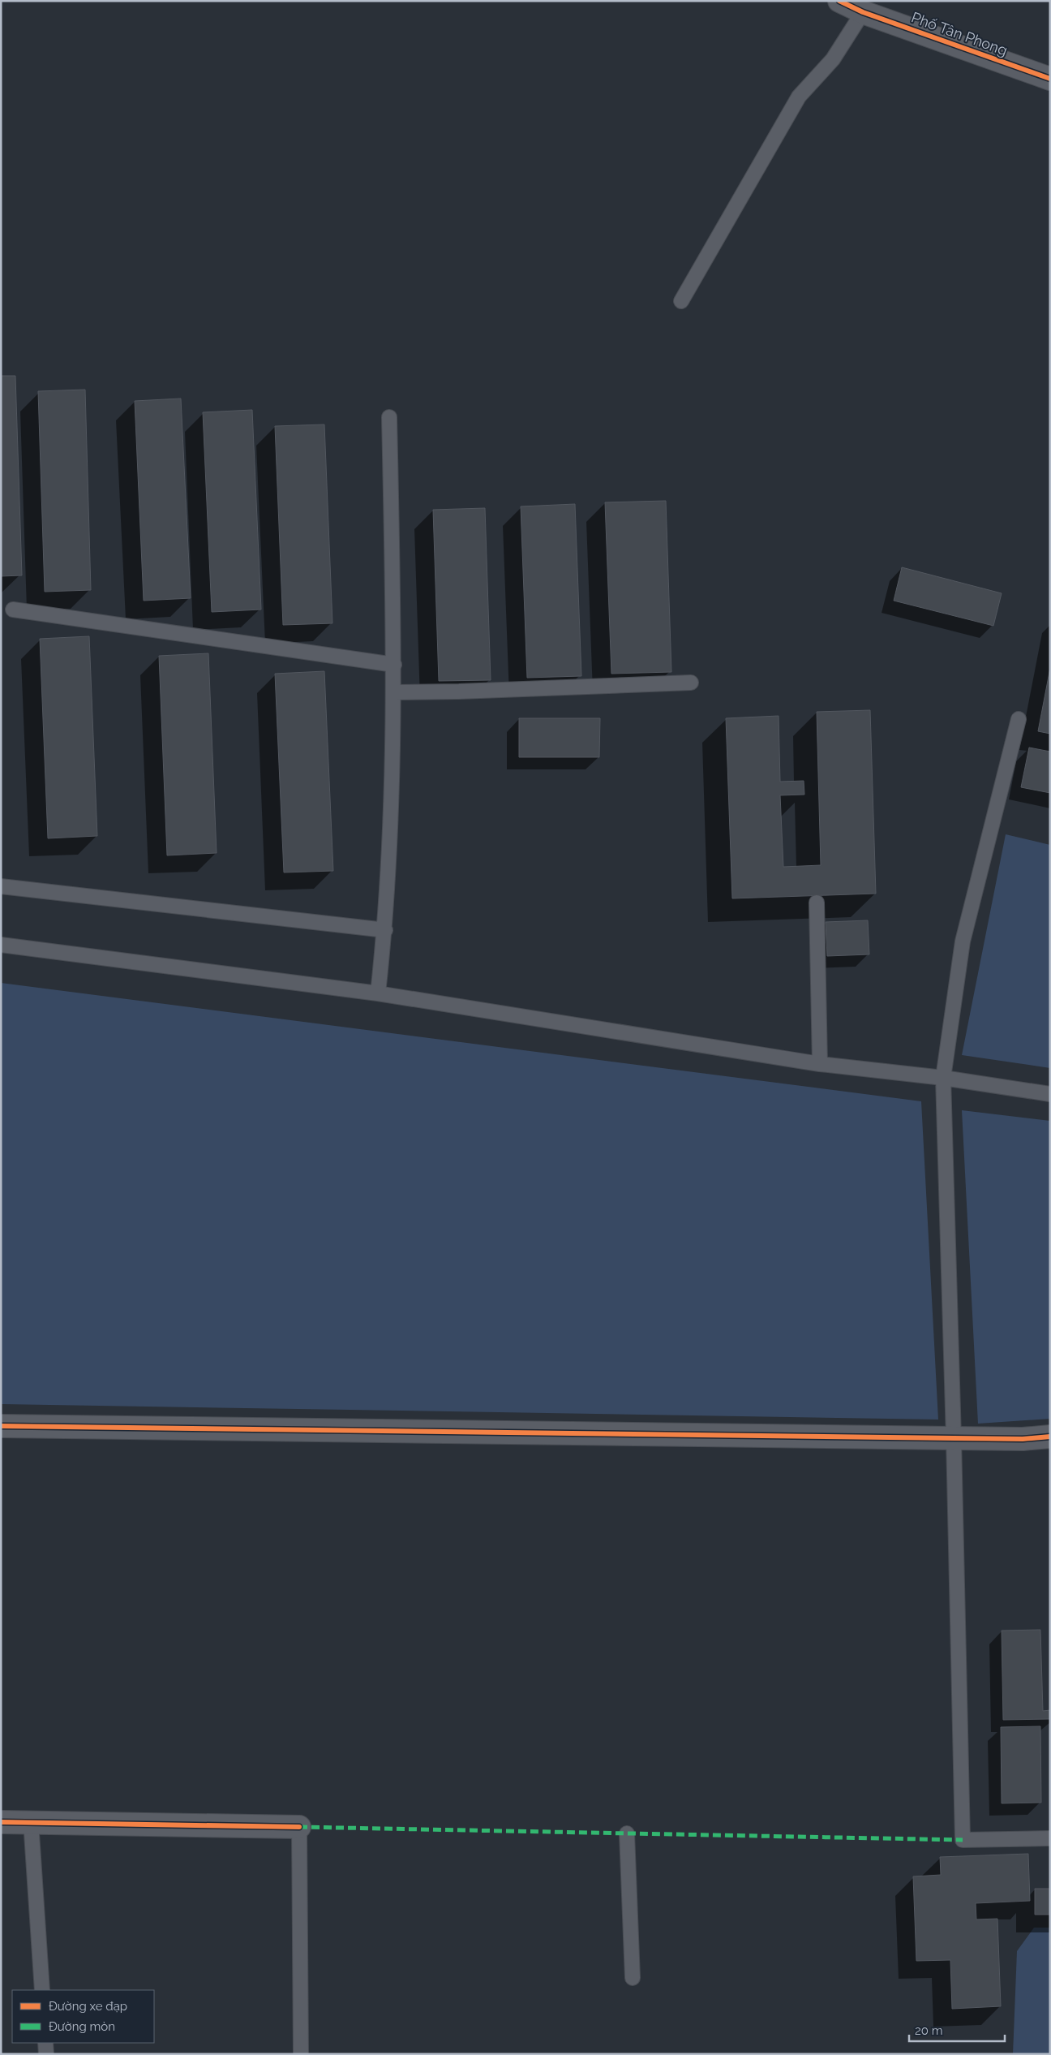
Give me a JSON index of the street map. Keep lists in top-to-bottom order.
{
  "streets": {
    "street": ["Phố Tân Phong"]
  },
  "legend": ["Đường xe đạp", "Đường mòn"],
  "scale_bar": "20 m"
}
